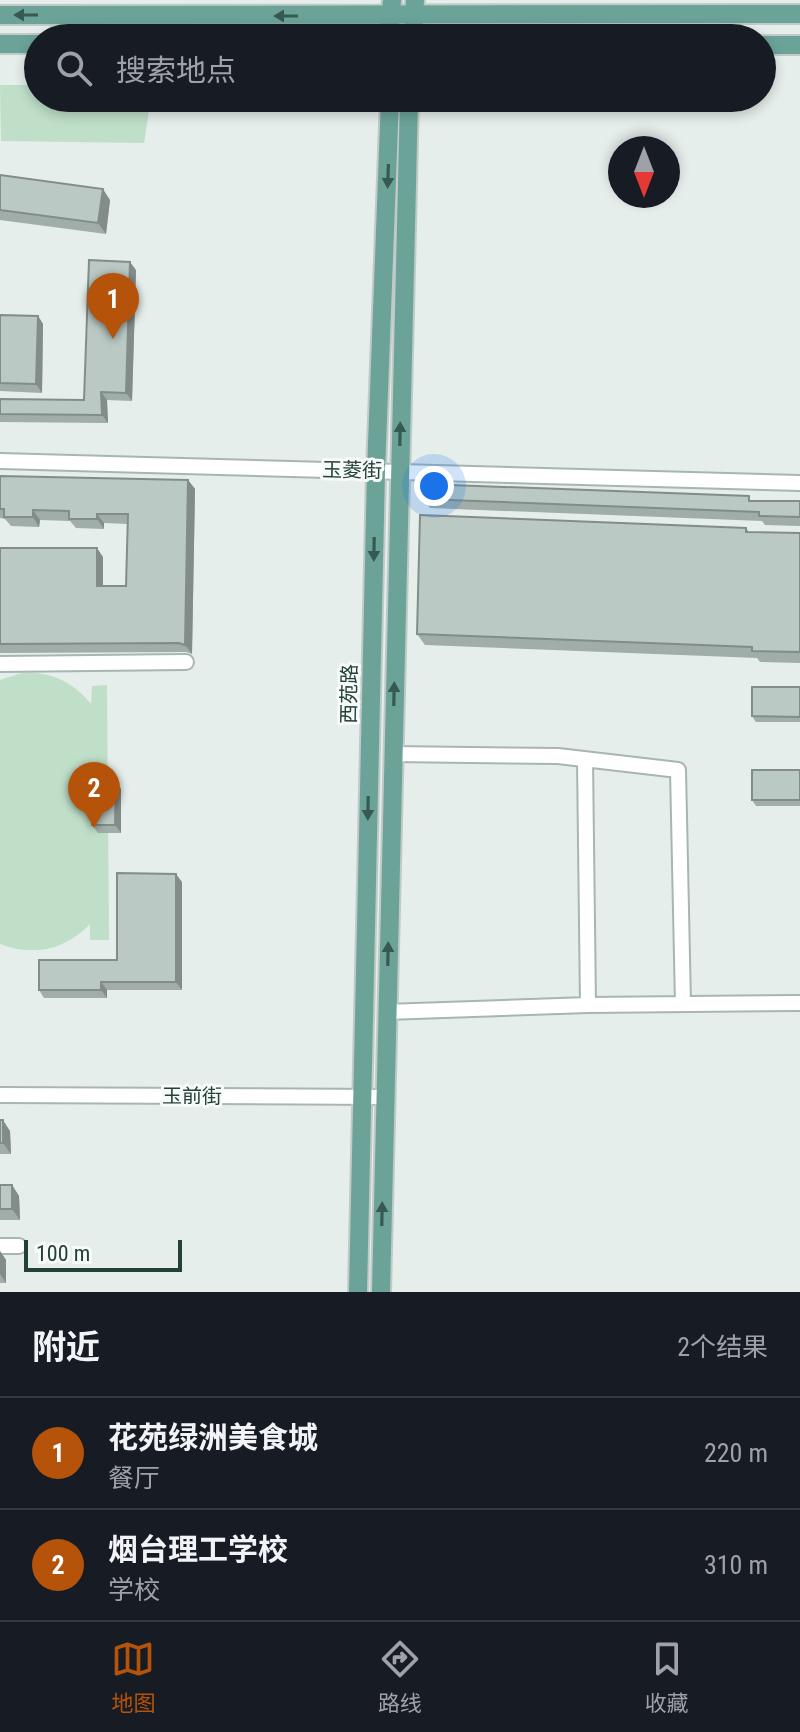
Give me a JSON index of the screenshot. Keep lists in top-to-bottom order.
{
  "streets": {
    "main road": ["西苑路"],
    "street": ["玉菱街", "玉前街"]
  },
  "crossings": [
    ["玉菱街", "西苑路"],
    ["西苑路", "玉前街"]
  ],
  "scale_bar": "100 m",
  "north": "bottom",
  "page": {
    "search": "搜索地点",
    "pins": ["1", "2"],
    "scale": "100 m",
    "heading": ["附近", "2个结果"],
    "list": [
      {
        "mark": "1",
        "name": "花苑绿洲美食城",
        "note": "餐厅",
        "value": "220 m"
      },
      {
        "mark": "2",
        "name": "烟台理工学校",
        "note": "学校",
        "value": "310 m"
      }
    ],
    "nav": ["地图", "路线", "收藏"]
  }
}
